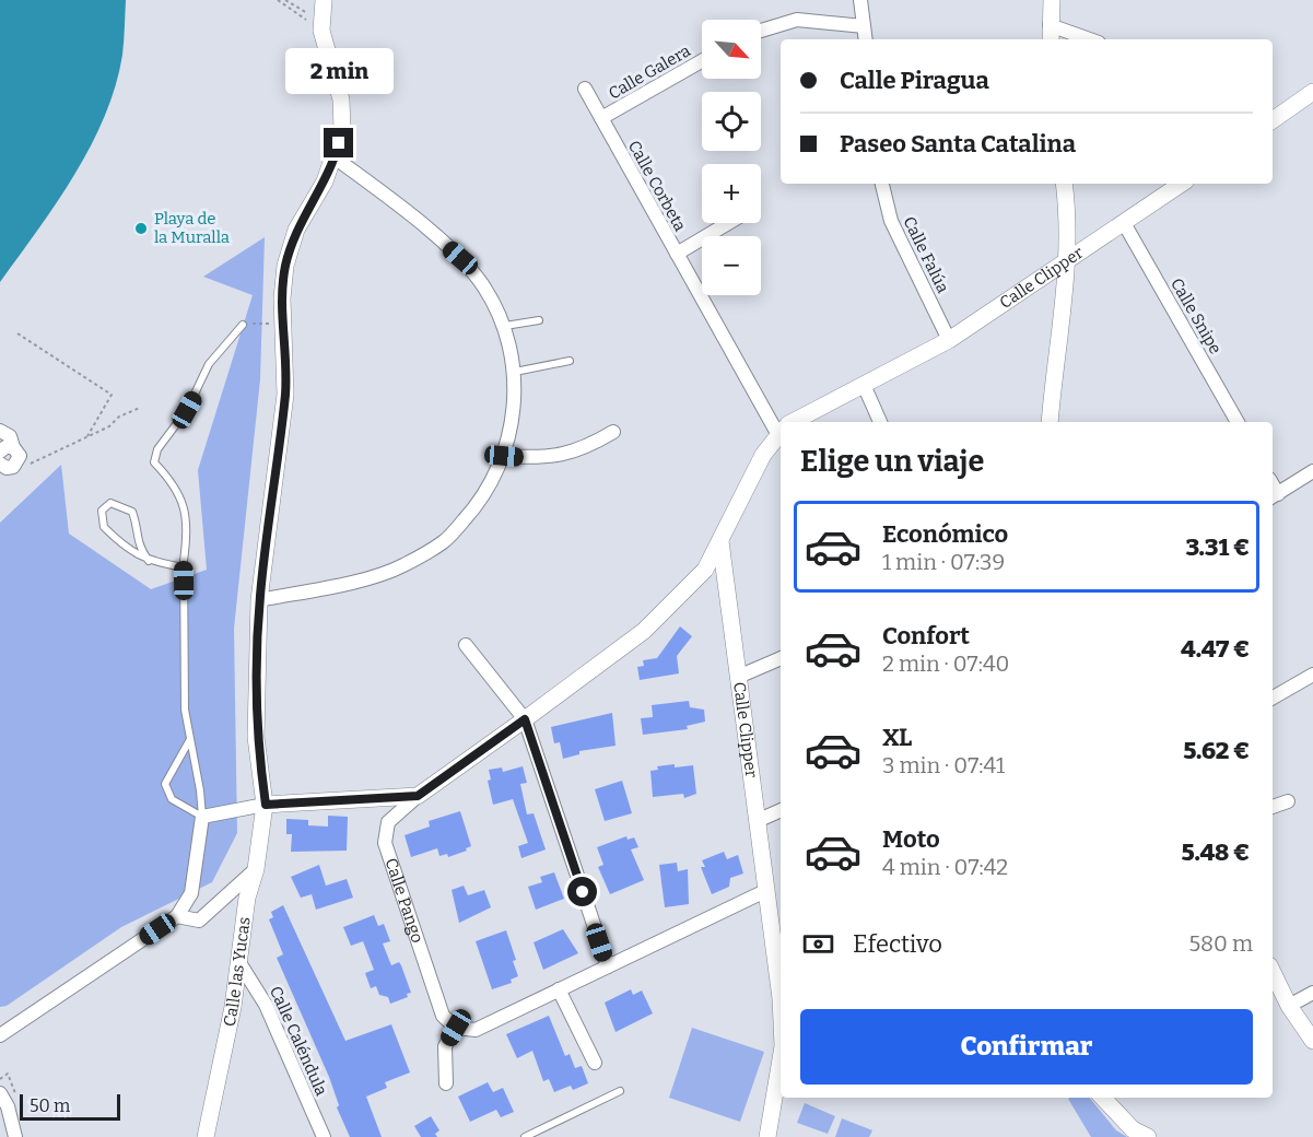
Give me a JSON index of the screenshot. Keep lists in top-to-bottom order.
{
  "streets": {
    "street": [
      "Calle Galera",
      "Calle Corbeta",
      "Calle Falúa",
      "Calle Clipper",
      "Calle Snipe",
      "Calle Pango",
      "Calle las Yucas",
      "Calle Caléndula"
    ]
  },
  "crossings": [
    ["Calle Galera", "Calle Corbeta"],
    ["Calle Falúa", "Calle Clipper"],
    ["Calle Clipper", "Calle Snipe"],
    ["Calle Clipper", "Calle Pango"],
    ["Calle las Yucas", "Calle Caléndula"]
  ],
  "places": ["Playa de la Muralla"],
  "scale_bar": "50 m",
  "north": "bottom right",
  "page": {
    "map_buttons": ["+", "−"],
    "banner": ["Calle Piragua", "Paseo Santa Catalina"],
    "bubble": "2 min",
    "heading": "Elige un viaje",
    "list": [
      {
        "name": "Económico",
        "note": "1 min · 07:39",
        "value": "3.31 €"
      },
      {
        "name": "Confort",
        "note": "2 min · 07:40",
        "value": "4.47 €"
      },
      {
        "name": "XL",
        "note": "3 min · 07:41",
        "value": "5.62 €"
      },
      {
        "name": "Moto",
        "note": "4 min · 07:42",
        "value": "5.48 €"
      }
    ],
    "pay": ["Efectivo", "580 m"],
    "buttons": "Confirmar",
    "scale": "50 m"
  }
}
